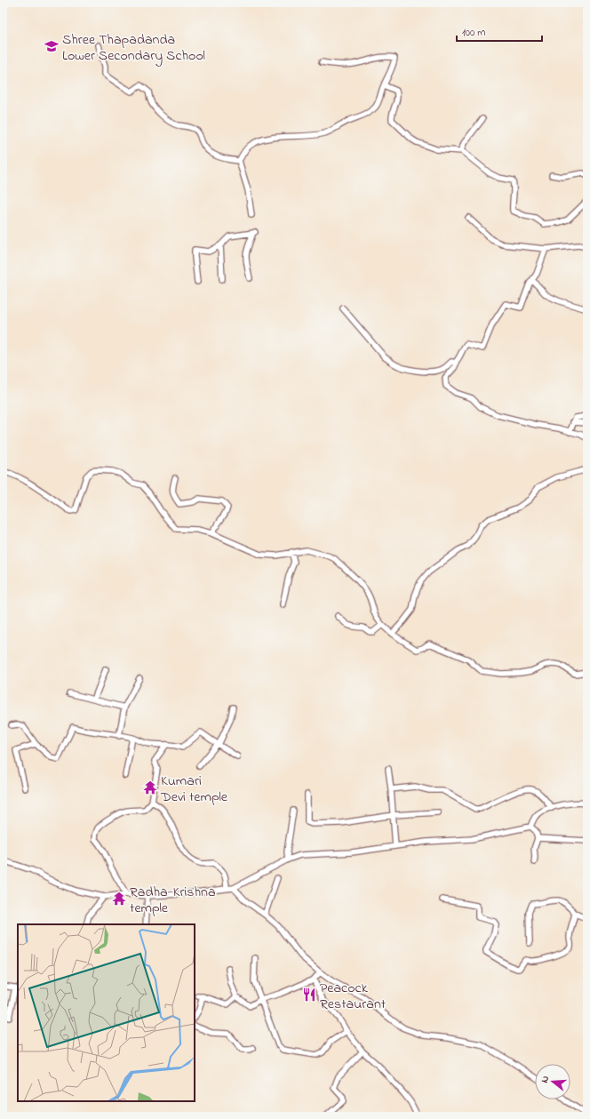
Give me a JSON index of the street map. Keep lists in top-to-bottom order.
{
  "places": {
    "school or university": ["Shree Thapadanda Lower Secondary School"],
    "temple": ["Kumari Devi temple", "Radha-Krishna temple"],
    "restaurant": ["Peacock Restaurant"]
  },
  "scale_bar": "100 m",
  "north": "left"
}
